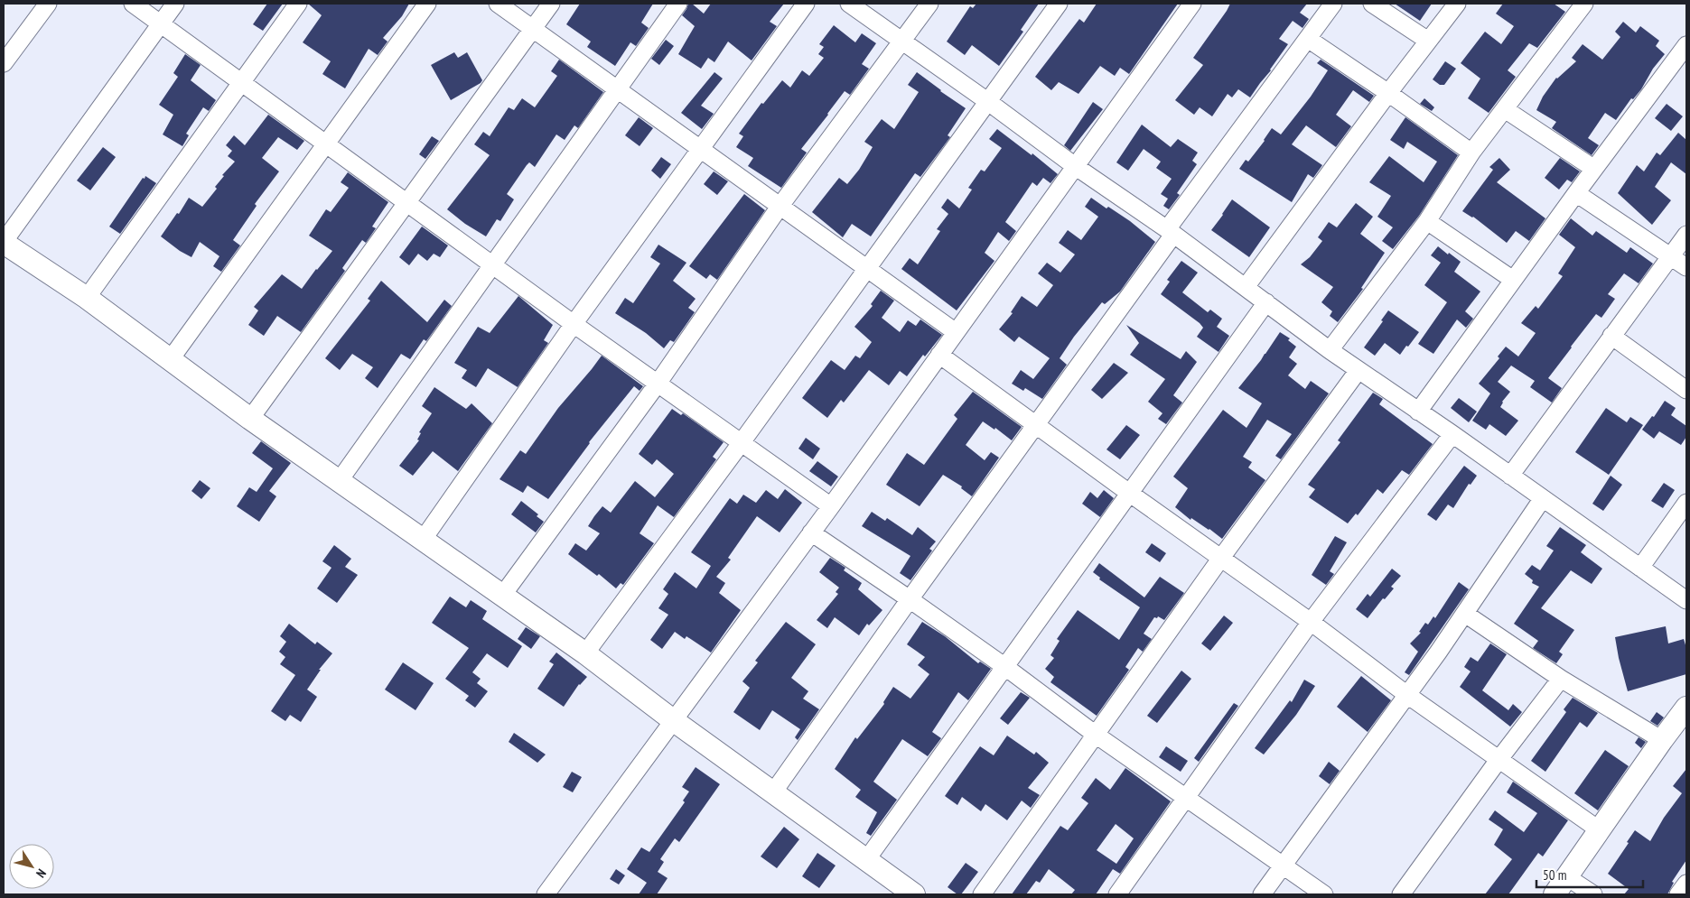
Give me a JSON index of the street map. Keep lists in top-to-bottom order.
{
  "scale_bar": "50 m",
  "north": "bottom right"
}
